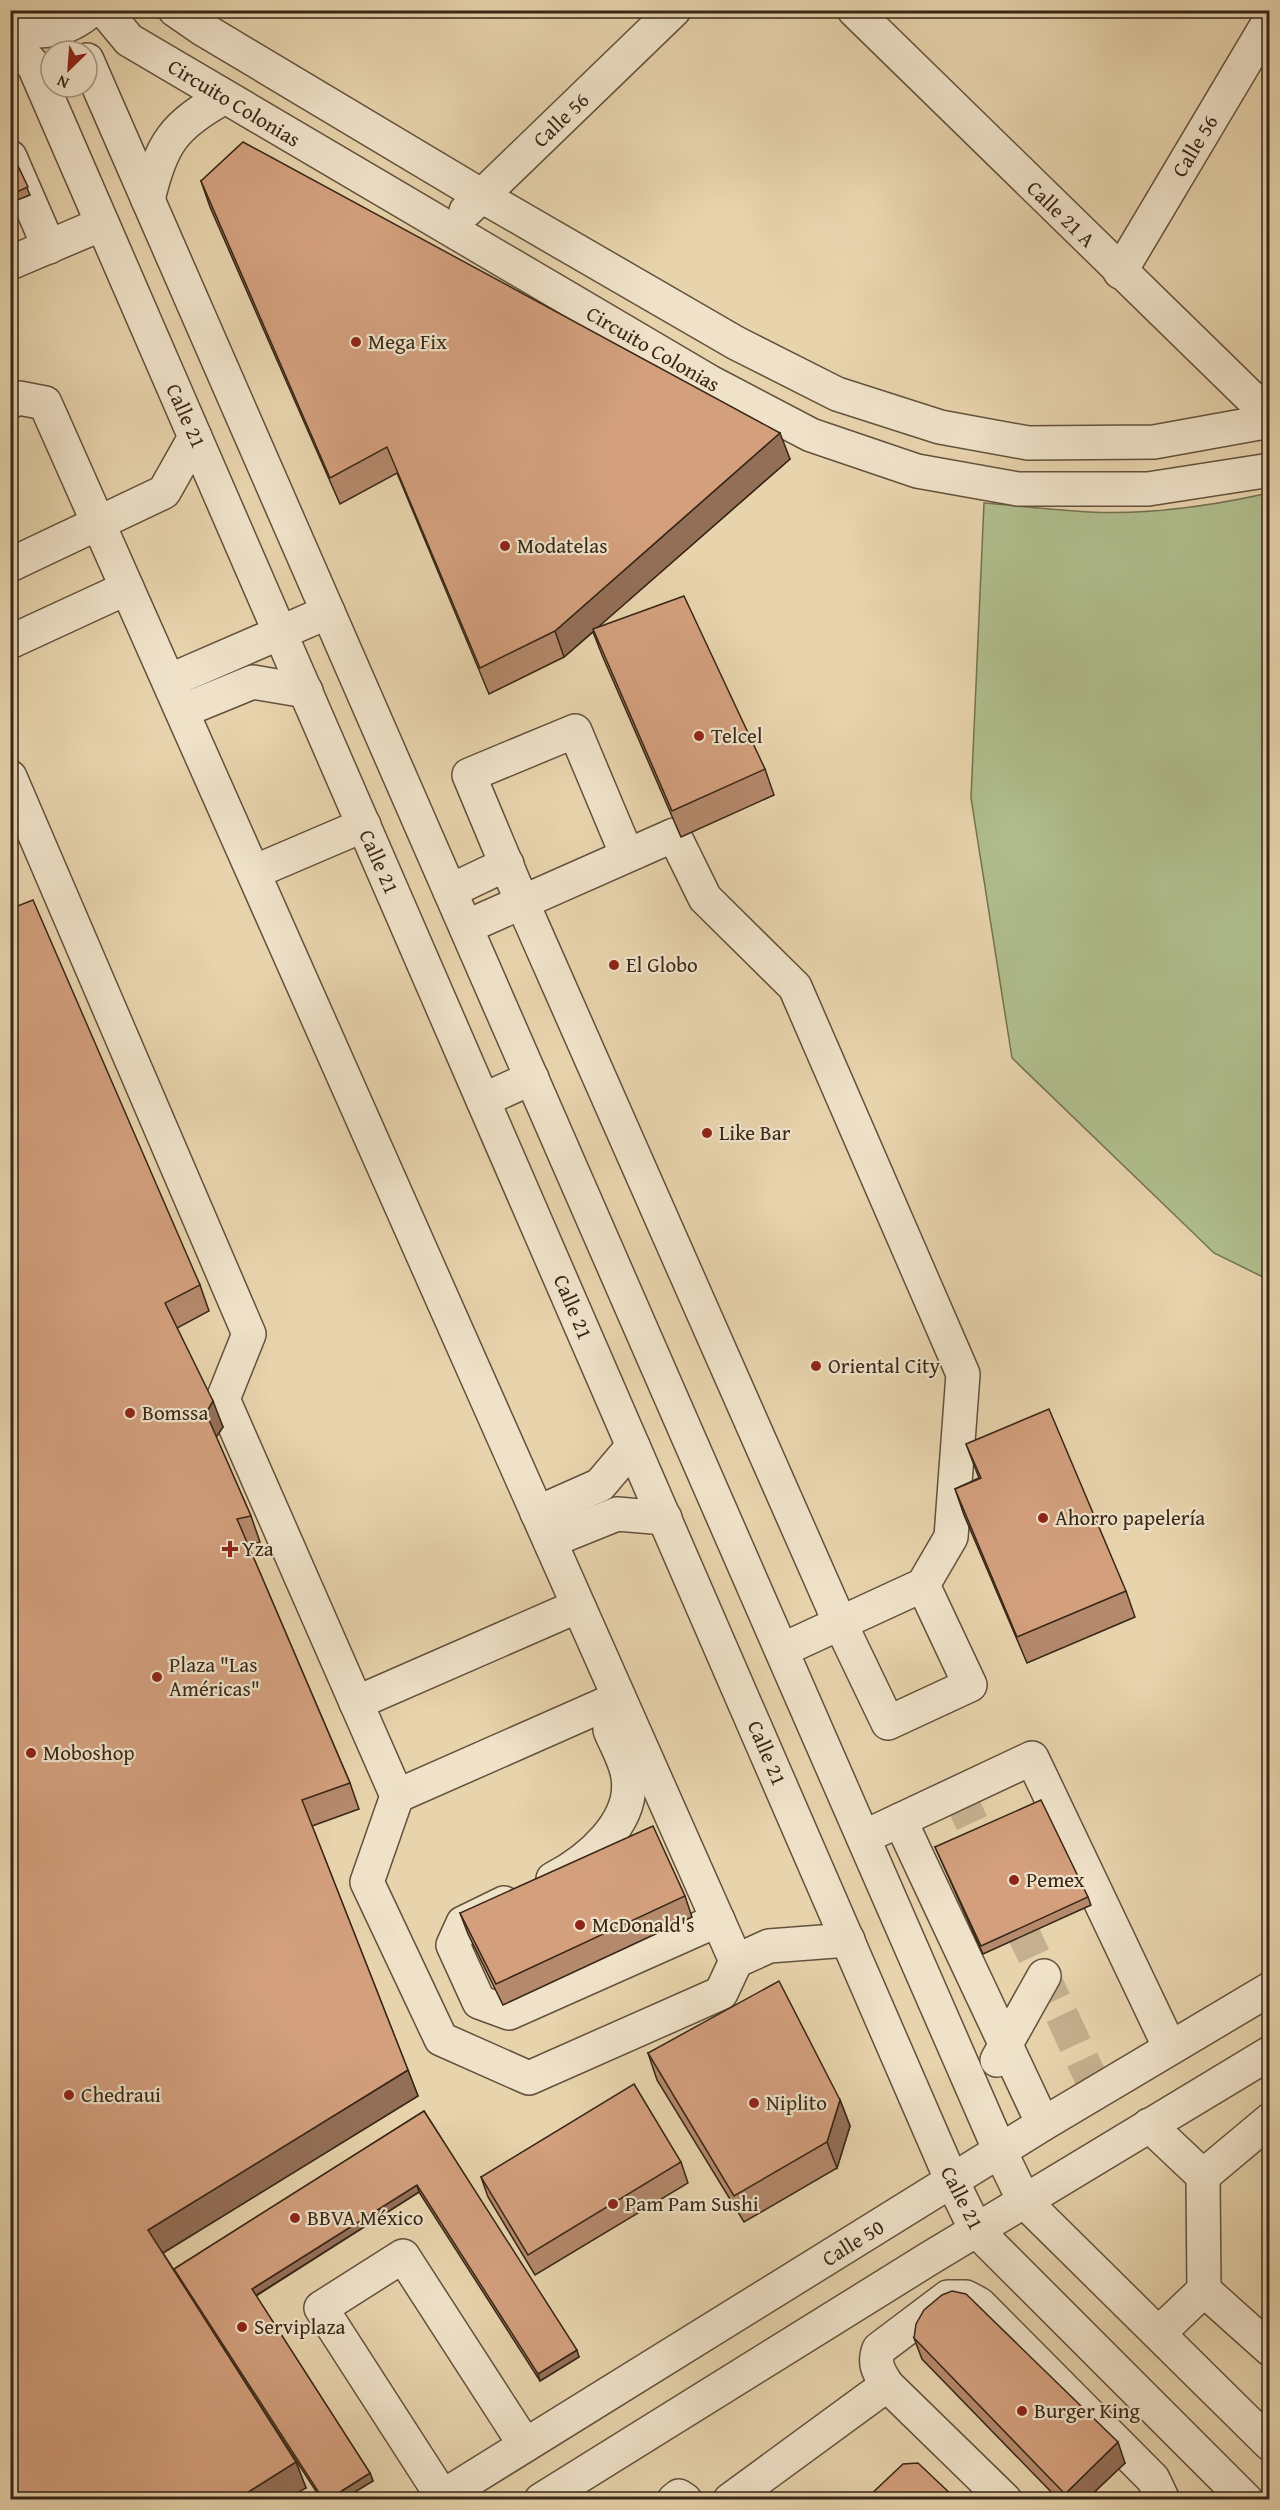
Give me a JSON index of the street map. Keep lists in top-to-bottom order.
{
  "streets": {
    "street": [
      "Circuito Colonias",
      "Calle 56",
      "Calle 21 A",
      "Calle 21",
      "Calle 50"
    ]
  },
  "crossings": [
    ["Circuito Colonias", "Calle 56"],
    ["Calle 56", "Calle 21 A"],
    ["Calle 21", "Calle 50"]
  ],
  "places": {
    "other": [
      "Mega Fix",
      "Modatelas",
      "Telcel",
      "El Globo",
      "Like Bar",
      "Oriental City",
      "Bomssa",
      "Ahorro papelería",
      "Plaza \"Las Américas\"",
      "Moboshop",
      "Pemex",
      "McDonald's",
      "Chedraui",
      "Niplito",
      "Pam Pam Sushi",
      "BBVA México",
      "Serviplaza",
      "Burger King"
    ],
    "health": ["Yza"]
  },
  "north": "bottom left"
}
